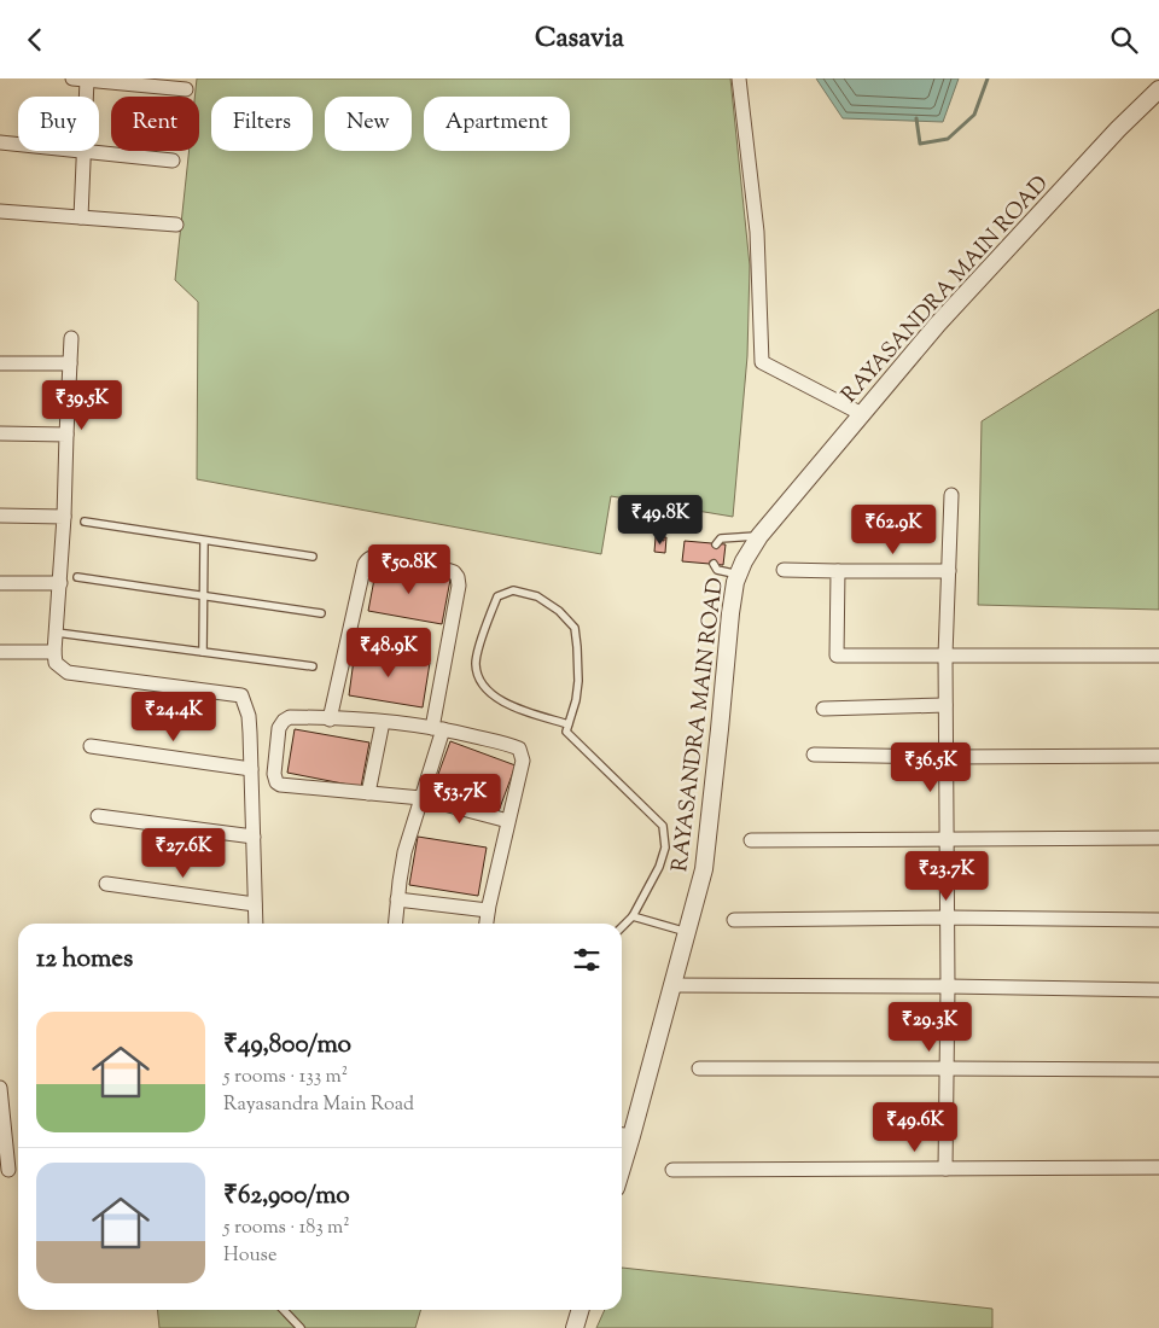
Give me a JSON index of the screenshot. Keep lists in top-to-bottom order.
{
  "streets": {
    "street": ["RAYASANDRA MAIN ROAD"]
  },
  "page": {
    "header": "Casavia",
    "chip": [
      "Buy",
      "Rent",
      "Filters",
      "New",
      "Apartment"
    ],
    "price": [
      "₹39.5K",
      "₹49.8K",
      "₹62.9K",
      "₹50.8K",
      "₹48.9K",
      "₹24.4K",
      "₹36.5K",
      "₹53.7K",
      "₹27.6K",
      "₹23.7K",
      "₹29.3K",
      "₹49.6K"
    ],
    "heading": "12 homes",
    "list": [
      {
        "name": "₹49,800/mo",
        "note": "5 rooms · 133 m² · Rayasandra Main Road"
      },
      {
        "name": "₹62,900/mo",
        "note": "5 rooms · 183 m² · House"
      }
    ]
  }
}
